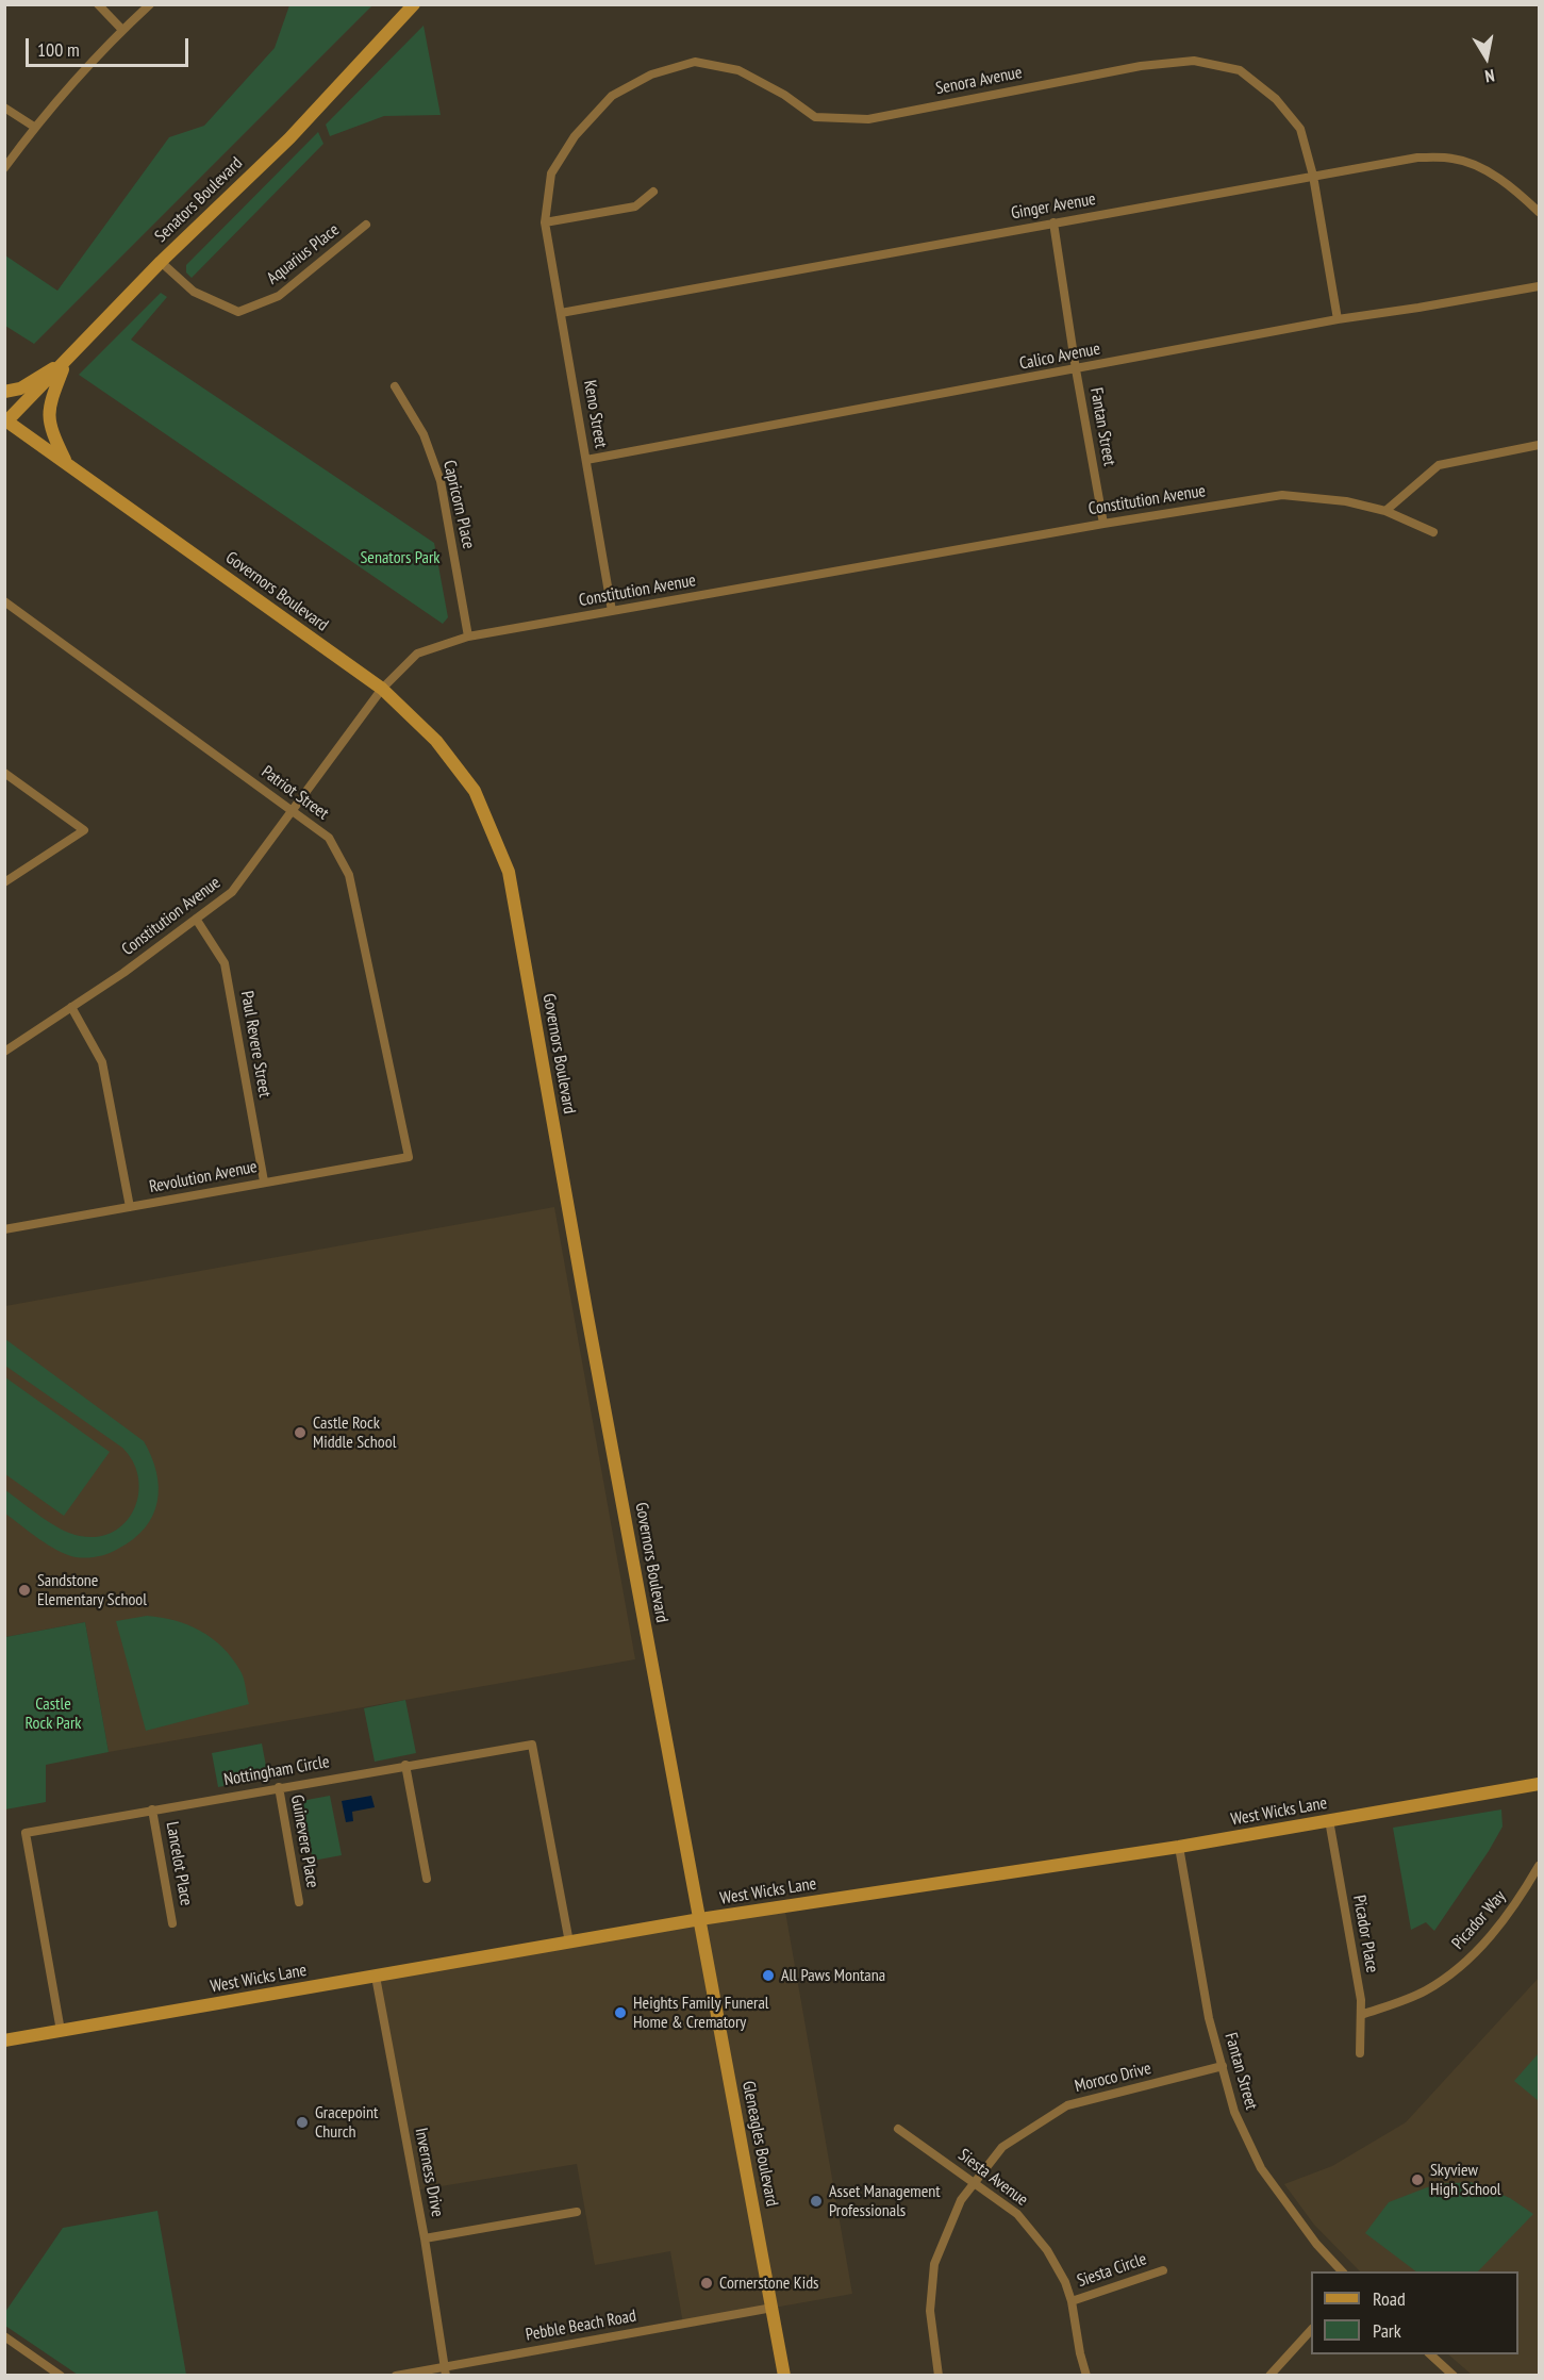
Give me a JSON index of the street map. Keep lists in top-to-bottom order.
{
  "streets": {
    "main road": [
      "Senators Boulevard",
      "Governors Boulevard",
      "West Wicks Lane",
      "Gleneagles Boulevard"
    ],
    "street": [
      "Senora Avenue",
      "Ginger Avenue",
      "Aquarius Place",
      "Calico Avenue",
      "Keno Street",
      "Fantan Street",
      "Constitution Avenue",
      "Capricorn Place",
      "Patriot Street",
      "Paul Revere Street",
      "Revolution Avenue",
      "Nottingham Circle",
      "Guinevere Place",
      "Lancelot Place",
      "Picador Way",
      "Picador Place",
      "Moroco Drive",
      "Inverness Drive",
      "Siesta Avenue",
      "Siesta Circle",
      "Pebble Beach Road"
    ]
  },
  "crossings": [
    ["Senora Avenue", "Ginger Avenue"],
    ["Senora Avenue", "Calico Avenue"],
    ["Senora Avenue", "Keno Street"],
    ["Senators Boulevard", "Aquarius Place"],
    ["Senators Boulevard", "Governors Boulevard"],
    ["Ginger Avenue", "Keno Street"],
    ["Ginger Avenue", "Fantan Street"],
    ["Calico Avenue", "Keno Street"],
    ["Calico Avenue", "Fantan Street"],
    ["Keno Street", "Constitution Avenue"],
    ["Fantan Street", "Constitution Avenue"],
    ["Fantan Street", "West Wicks Lane"],
    ["Fantan Street", "Moroco Drive"],
    ["Constitution Avenue", "Capricorn Place"],
    ["Constitution Avenue", "Governors Boulevard"],
    ["Constitution Avenue", "Patriot Street"],
    ["Constitution Avenue", "Paul Revere Street"],
    ["Governors Boulevard", "West Wicks Lane"],
    ["Governors Boulevard", "Gleneagles Boulevard"],
    ["Patriot Street", "Revolution Avenue"],
    ["Paul Revere Street", "Revolution Avenue"],
    ["Nottingham Circle", "West Wicks Lane"],
    ["Nottingham Circle", "Guinevere Place"],
    ["Nottingham Circle", "Lancelot Place"],
    ["West Wicks Lane", "Picador Place"],
    ["West Wicks Lane", "Gleneagles Boulevard"],
    ["West Wicks Lane", "Inverness Drive"],
    ["Picador Way", "Picador Place"],
    ["Moroco Drive", "Siesta Avenue"],
    ["Gleneagles Boulevard", "Pebble Beach Road"],
    ["Inverness Drive", "Pebble Beach Road"],
    ["Siesta Avenue", "Siesta Circle"]
  ],
  "parks": ["Senators Park", "Castle Rock Park"],
  "places": [
    "Castle Rock Middle School",
    "Sandstone Elementary School",
    "All Paws Montana",
    "Heights Family Funeral Home & Crematory",
    "Gracepoint Church",
    "Skyview High School",
    "Asset Management Professionals",
    "Cornerstone Kids"
  ],
  "legend": ["Road", "Park"],
  "scale_bar": "100 m",
  "north": "bottom"
}
